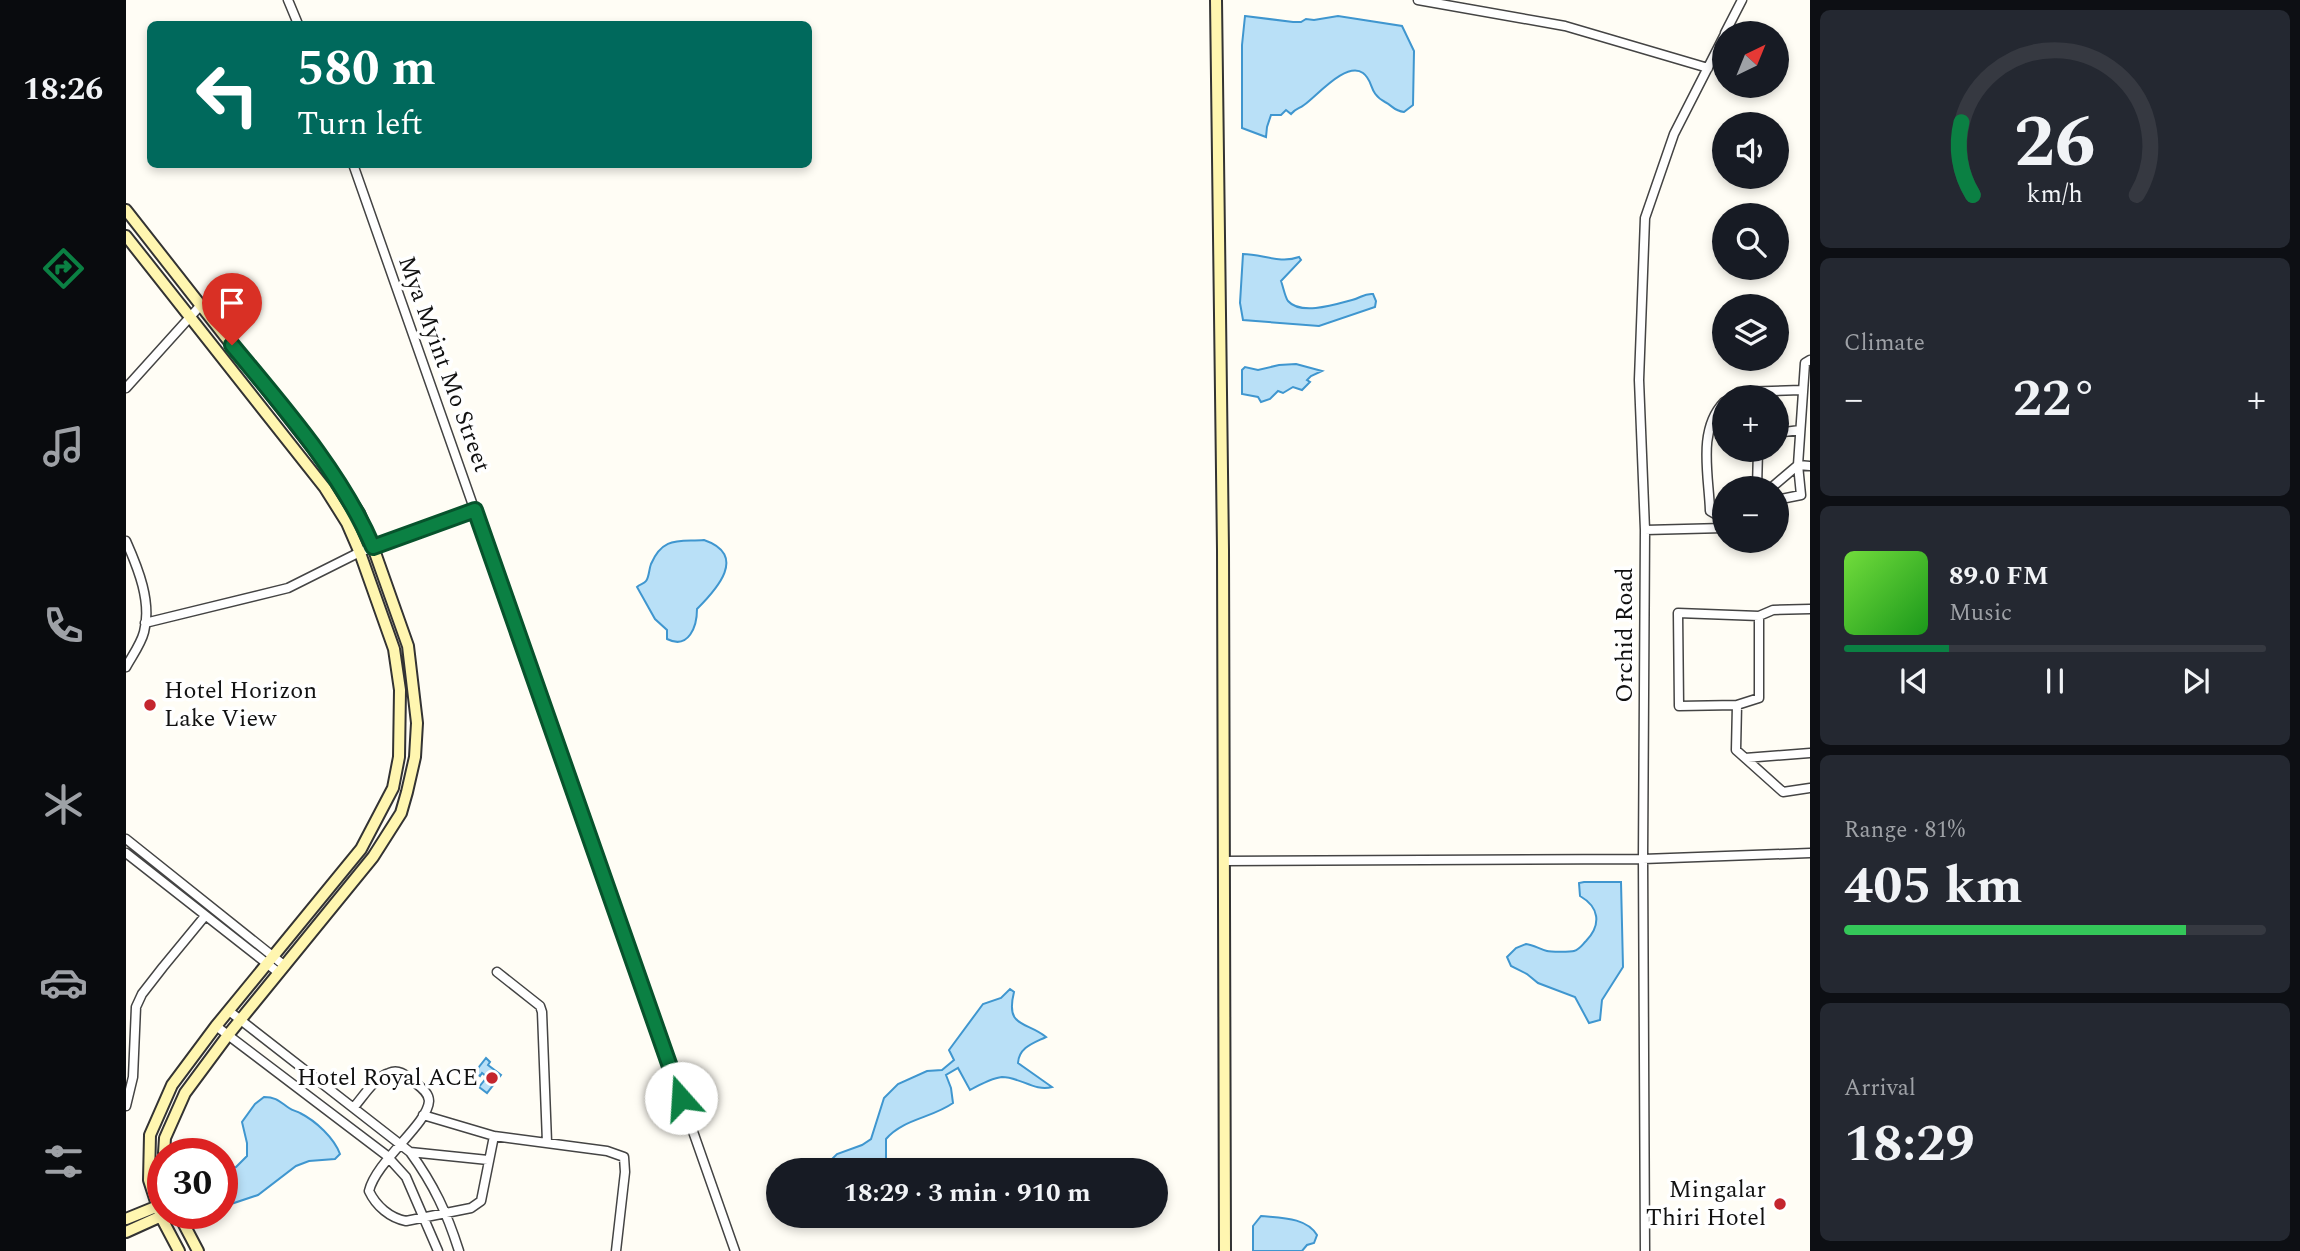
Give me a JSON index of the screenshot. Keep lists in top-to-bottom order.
{
  "streets": {
    "street": ["Mya Myint Mo Street", "Orchid Road"]
  },
  "places": ["Hotel Horizon Lake View", "Hotel Royal ACE", "Mingalar Thiri Hotel"],
  "north": "top right",
  "page": {
    "tabs": "18:26",
    "map_buttons": ["+", "−"],
    "turn": ["580 m", "Turn left"],
    "tile": [
      "Climate",
      ["Range · 81%", "405 km"],
      ["Arrival", "18:29"]
    ],
    "heat": ["−", "22°", "+"],
    "song": ["89.0 FM", "Music"],
    "limit": "30",
    "trip": "18:29 · 3 min · 910 m",
    "gauge": ["26", "km/h"]
  }
}
